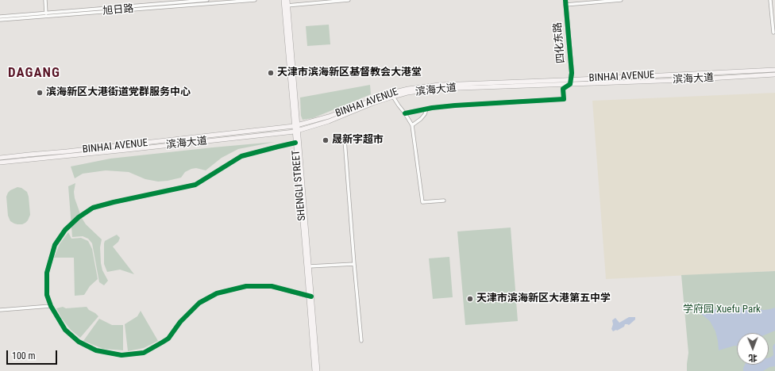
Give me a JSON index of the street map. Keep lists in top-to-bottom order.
{
  "streets": {
    "main road": [
      "四化东路",
      "BINHAI AVENUE",
      "滨海大道",
      "SHENGLI STREET"
    ],
    "street": ["旭日路"]
  },
  "crossings": [
    ["四化东路", "BINHAI AVENUE"],
    ["四化东路", "滨海大道"],
    ["BINHAI AVENUE", "滨海大道"],
    ["BINHAI AVENUE", "SHENGLI STREET"],
    ["滨海大道", "SHENGLI STREET"]
  ],
  "districts": ["DAGANG"],
  "parks": ["学府园 Xuefu Park"],
  "places": [
    "天津市滨海新区基督教会大港堂",
    "滨海新区大港街道党群服务中心",
    "晟新宇超市",
    "天津市滨海新区大港第五中学"
  ],
  "scale_bar": "100 m",
  "north": "bottom"
}
